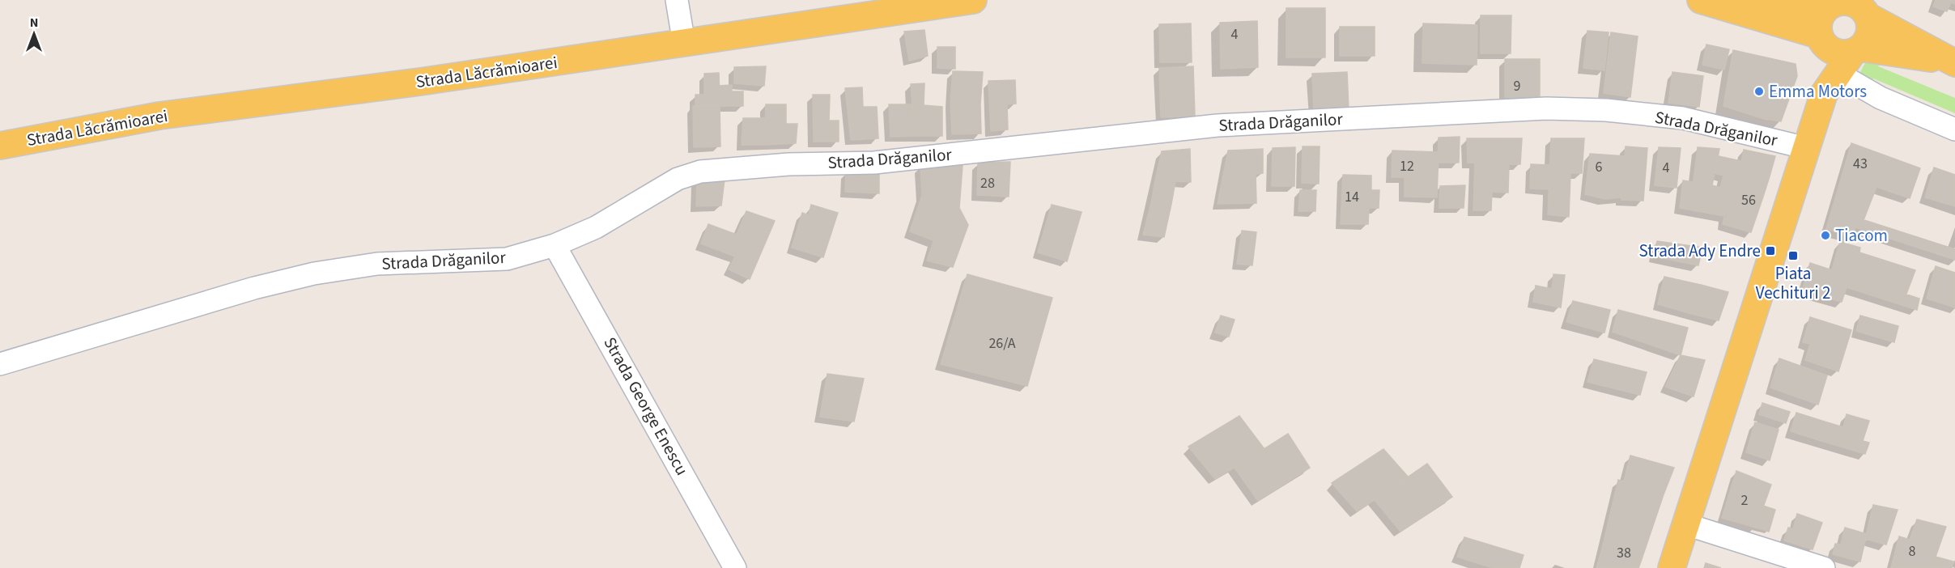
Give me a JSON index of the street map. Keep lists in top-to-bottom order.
{
  "streets": {
    "main road": ["Strada Lăcrămioarei"],
    "street": ["Strada Drăganilor", "Strada George Enescu"]
  },
  "crossings": [
    ["Strada Drăganilor", "Strada George Enescu"]
  ],
  "places": {
    "other": ["Emma Motors", "Tiacom"],
    "transit": ["Strada Ady Endre", "Piata Vechituri 2"]
  },
  "house_numbers": [
    "4",
    "9",
    "43",
    "12",
    "6",
    "4",
    "28",
    "14",
    "56",
    "26/A",
    "2",
    "8",
    "38"
  ],
  "north": "top"
}
